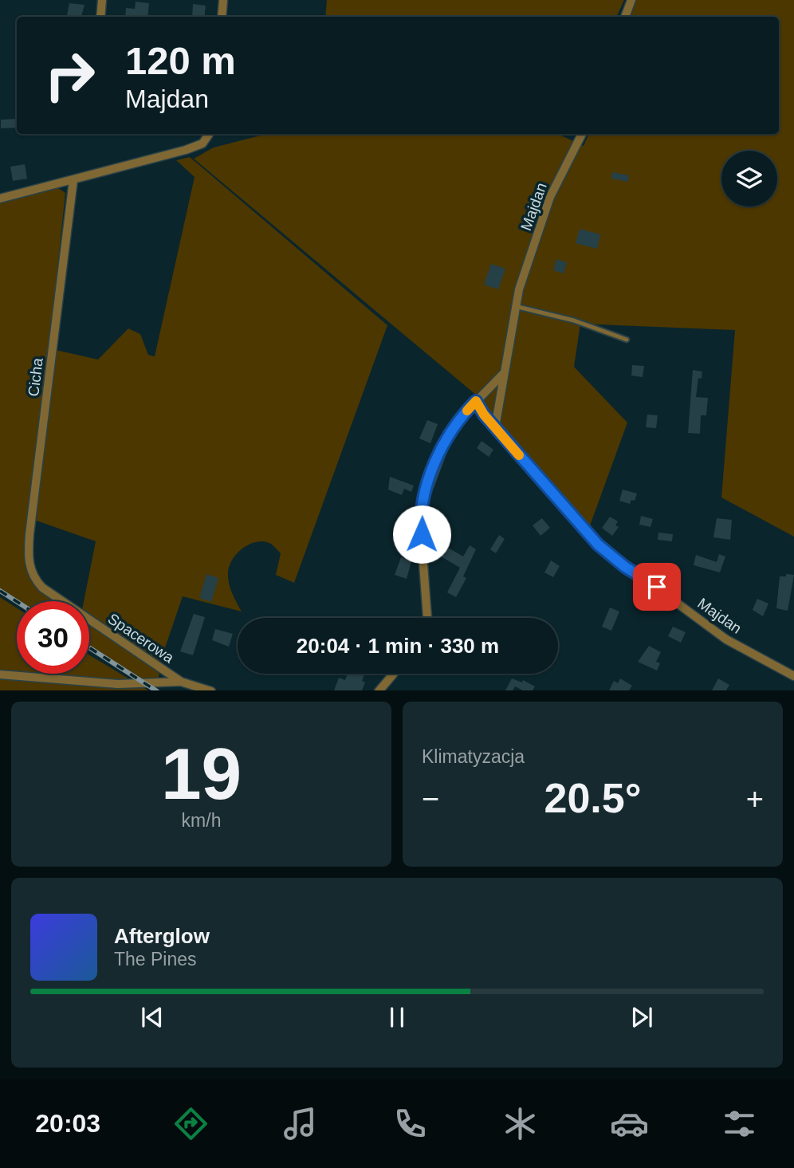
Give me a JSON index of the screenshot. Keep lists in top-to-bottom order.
{
  "streets": {
    "street": ["Majdan", "Cicha", "Spacerowa"]
  },
  "crossings": [
    ["Cicha", "Spacerowa"]
  ],
  "page": {
    "turn": ["120 m", "Majdan"],
    "limit": "30",
    "trip": "20:04 · 1 min · 330 m",
    "tile": [
      ["19", "km/h"],
      "Klimatyzacja"
    ],
    "heat": ["−", "20.5°", "+"],
    "song": ["Afterglow", "The Pines"],
    "tabs": "20:03"
  }
}
